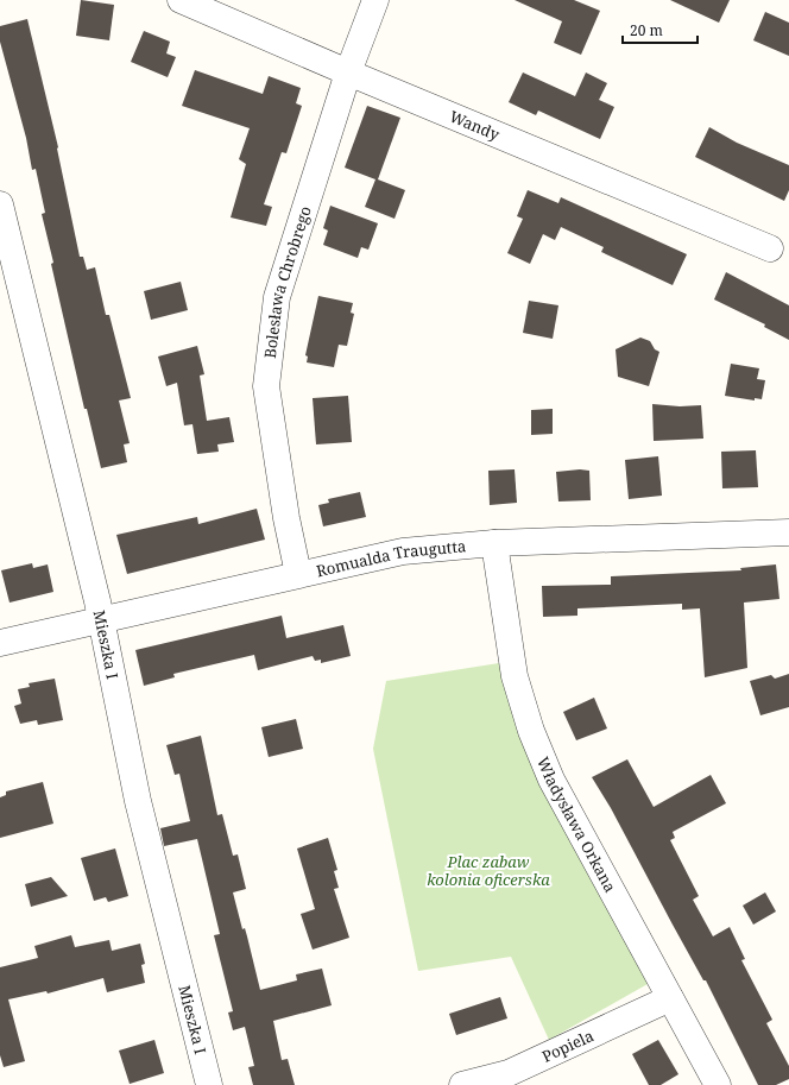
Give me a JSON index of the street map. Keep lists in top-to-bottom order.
{
  "streets": {
    "street": [
      "Wandy",
      "Bolesława Chrobrego",
      "Romualda Traugutta",
      "Mieszka I",
      "Władysława Orkana",
      "Popiela"
    ]
  },
  "crossings": [
    ["Wandy", "Bolesława Chrobrego"],
    ["Bolesława Chrobrego", "Romualda Traugutta"],
    ["Romualda Traugutta", "Mieszka I"],
    ["Romualda Traugutta", "Władysława Orkana"],
    ["Władysława Orkana", "Popiela"]
  ],
  "parks": ["Plac zabaw kolonia oficerska"],
  "scale_bar": "20 m"
}
